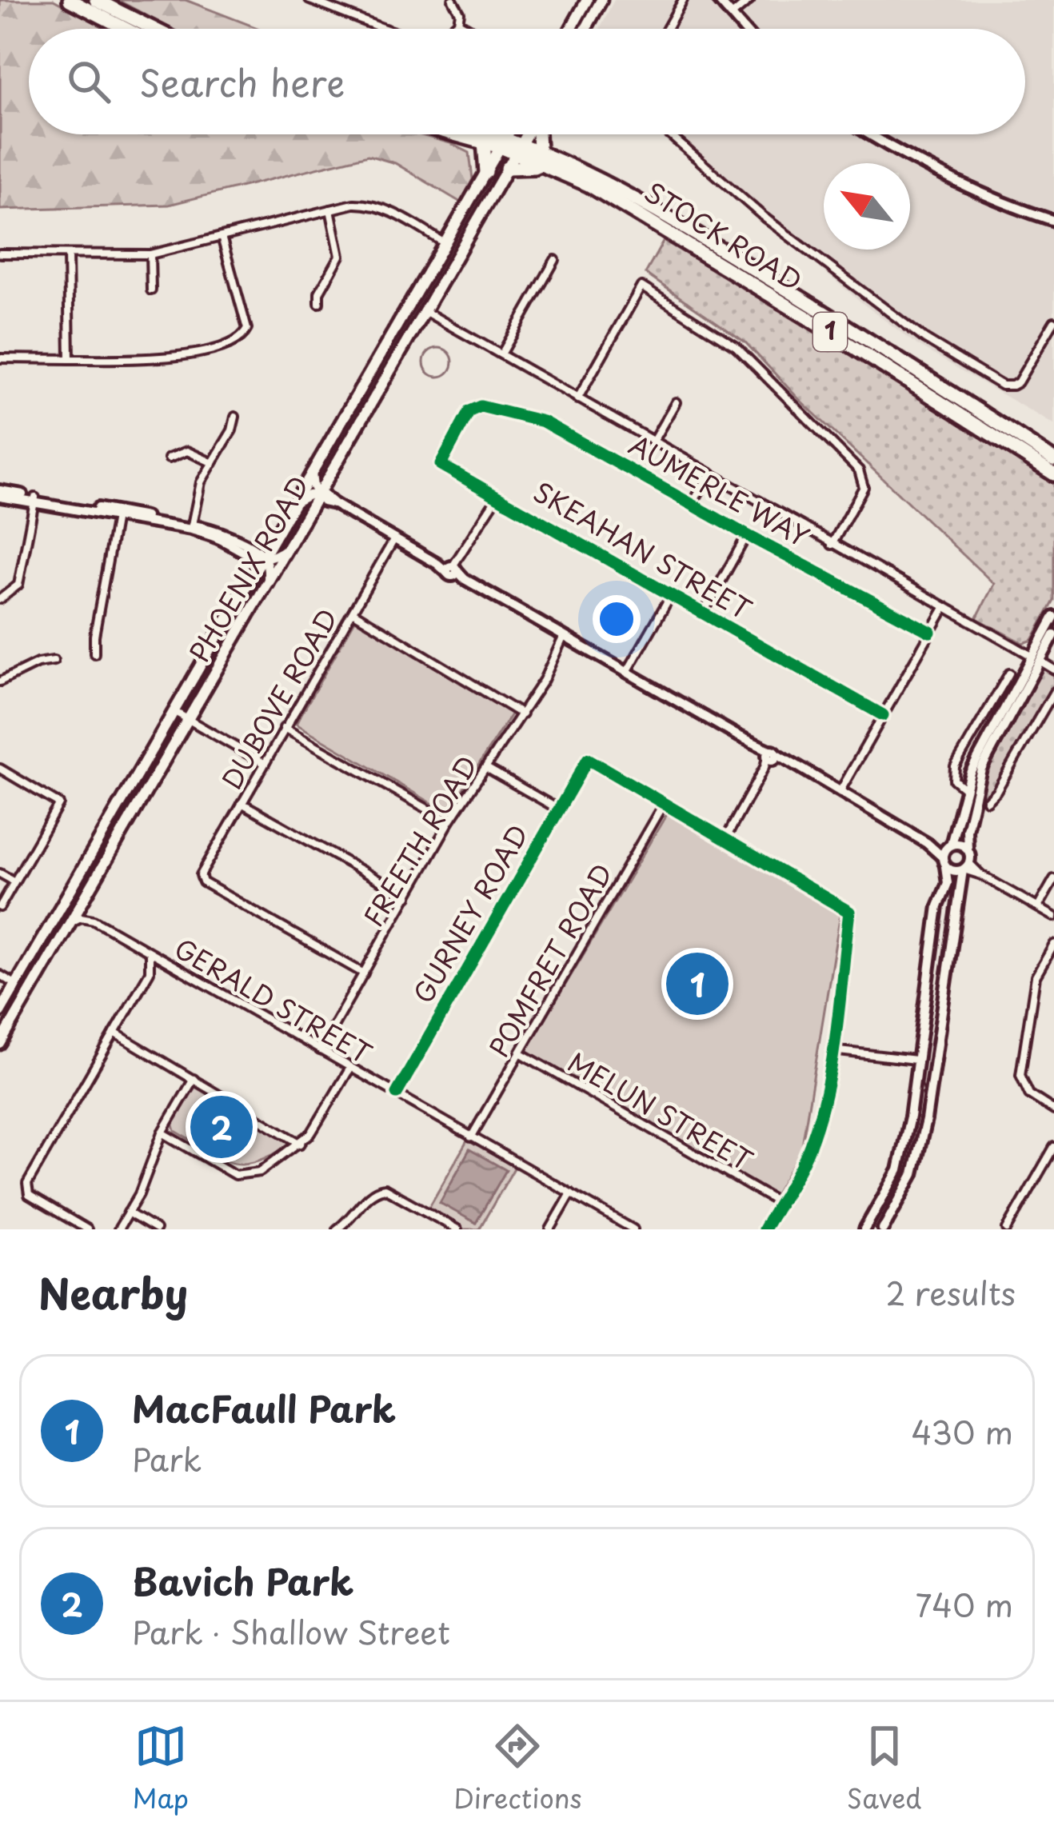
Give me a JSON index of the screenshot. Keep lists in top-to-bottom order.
{
  "streets": {
    "highway": ["STOCK ROAD", "1"],
    "main road": ["PHOENIX ROAD"],
    "street": [
      "AUMERLE WAY",
      "SKEAHAN STREET",
      "DUBOVE ROAD",
      "FREETH ROAD",
      "GURNEY ROAD",
      "POMFRET ROAD",
      "GERALD STREET",
      "MELUN STREET"
    ]
  },
  "crossings": [
    ["STOCK ROAD", "PHOENIX ROAD"],
    ["AUMERLE WAY", "SKEAHAN STREET"],
    ["DUBOVE ROAD", "FREETH ROAD"],
    ["FREETH ROAD", "GERALD STREET"],
    ["GURNEY ROAD", "POMFRET ROAD"],
    ["GURNEY ROAD", "GERALD STREET"],
    ["POMFRET ROAD", "GERALD STREET"],
    ["POMFRET ROAD", "MELUN STREET"]
  ],
  "north": "top left",
  "page": {
    "search": "Search here",
    "pins": ["1", "2"],
    "heading": ["Nearby", "2 results"],
    "list": [
      {
        "mark": "1",
        "name": "MacFaull Park",
        "note": "Park",
        "value": "430 m"
      },
      {
        "mark": "2",
        "name": "Bavich Park",
        "note": "Park · Shallow Street",
        "value": "740 m"
      }
    ],
    "nav": ["Map", "Directions", "Saved"]
  }
}
